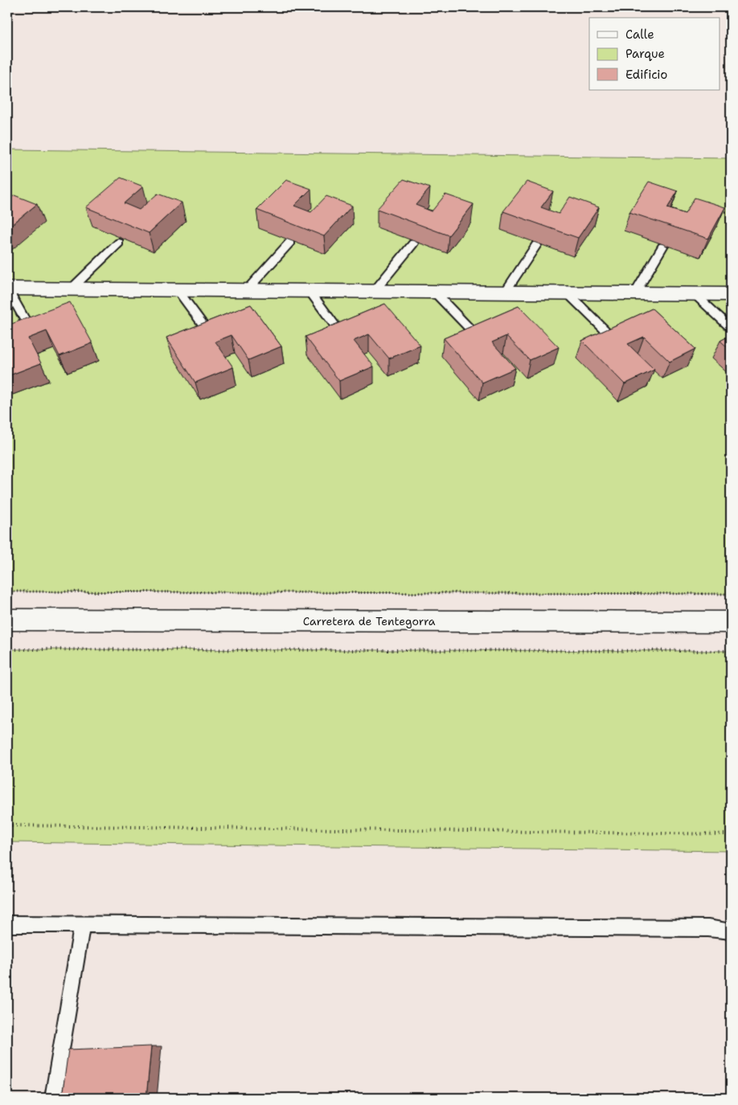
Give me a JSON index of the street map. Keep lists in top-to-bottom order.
{
  "streets": {
    "street": ["Carretera de Tentegorra"]
  },
  "legend": ["Calle", "Parque", "Edificio"]
}
